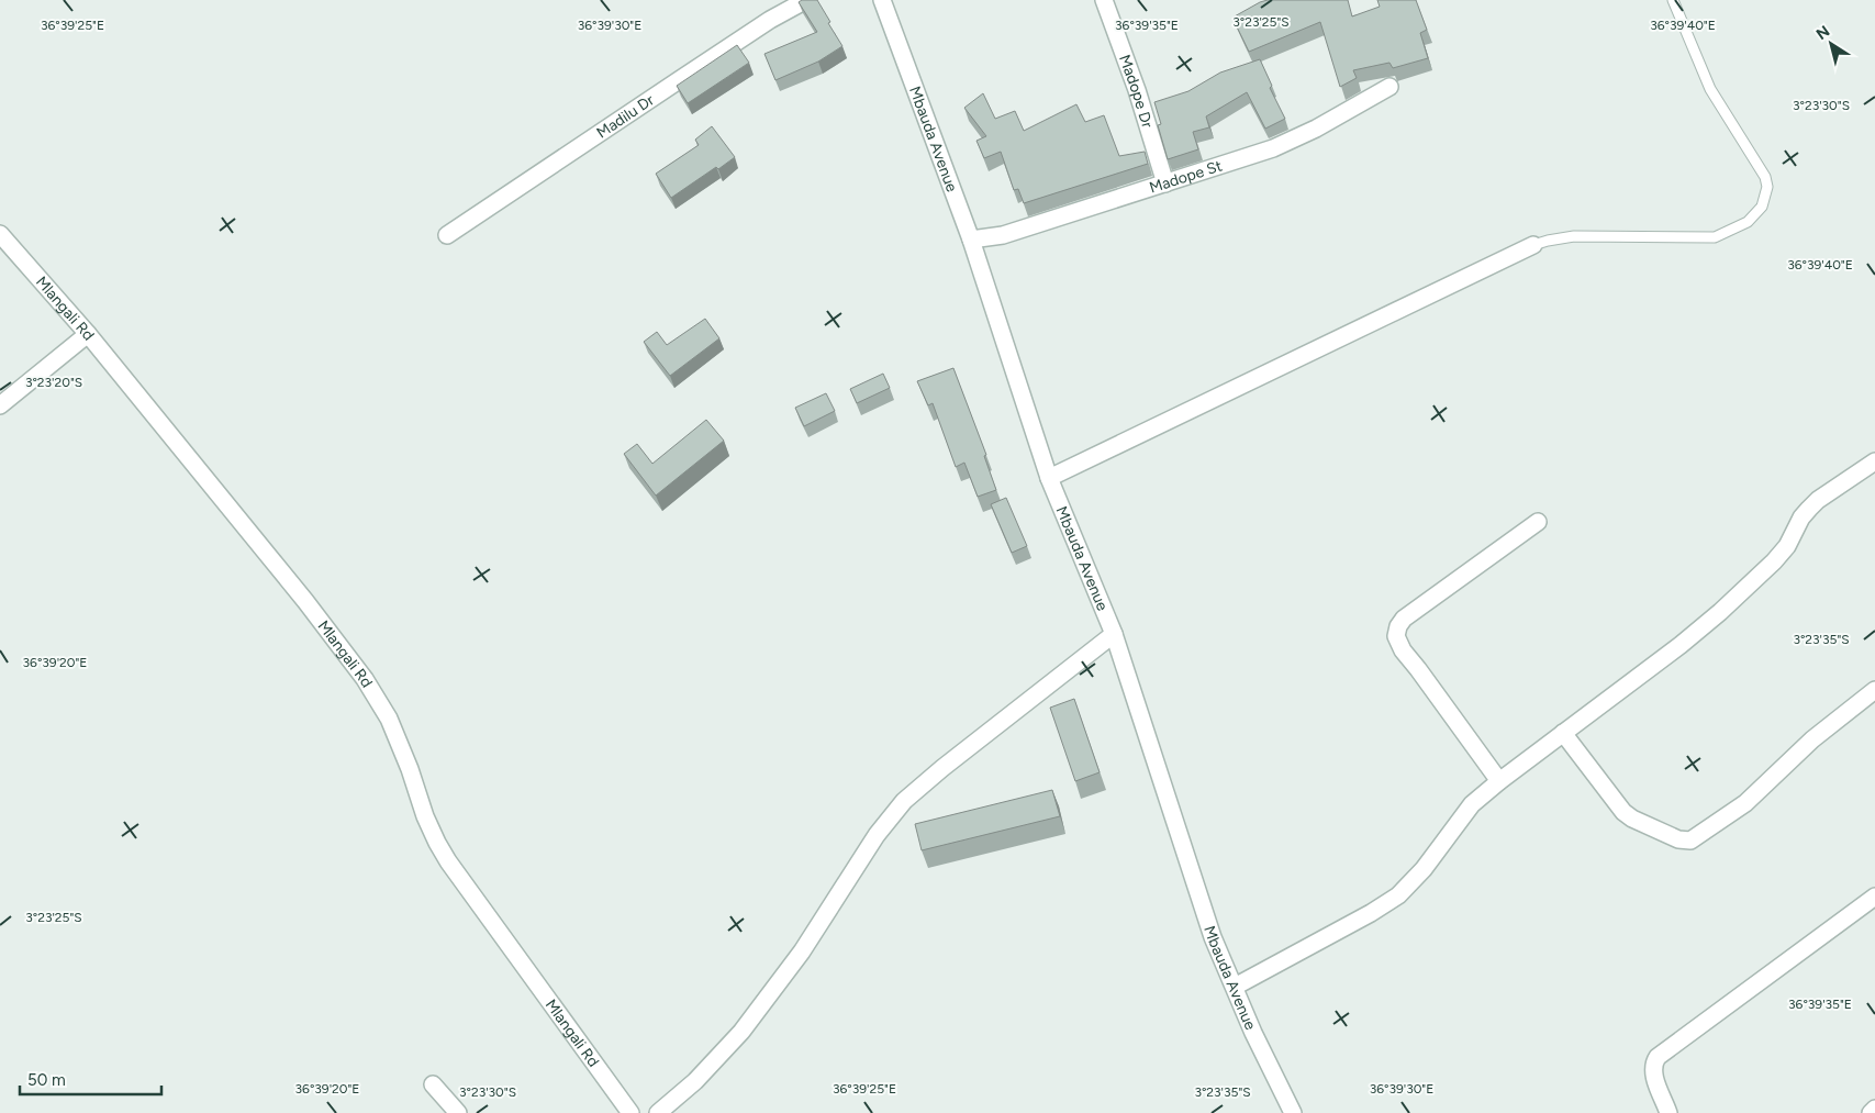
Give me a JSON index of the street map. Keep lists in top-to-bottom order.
{
  "streets": {
    "street": [
      "Madope Dr",
      "Madilu Dr",
      "Mbauda Avenue",
      "Madope St",
      "Mlangali Rd"
    ]
  },
  "crossings": [
    ["Madope Dr", "Madope St"],
    ["Mbauda Avenue", "Madope St"]
  ],
  "scale_bar": "50 m",
  "north": "top left",
  "coordinates": [
    "3°23'25\"S",
    "36°39'25\"E",
    "36°39'30\"E",
    "36°39'35\"E",
    "36°39'40\"E",
    "3°23'30\"S",
    "3°23'20\"S",
    "3°23'35\"S",
    "36°39'20\"E"
  ]
}
